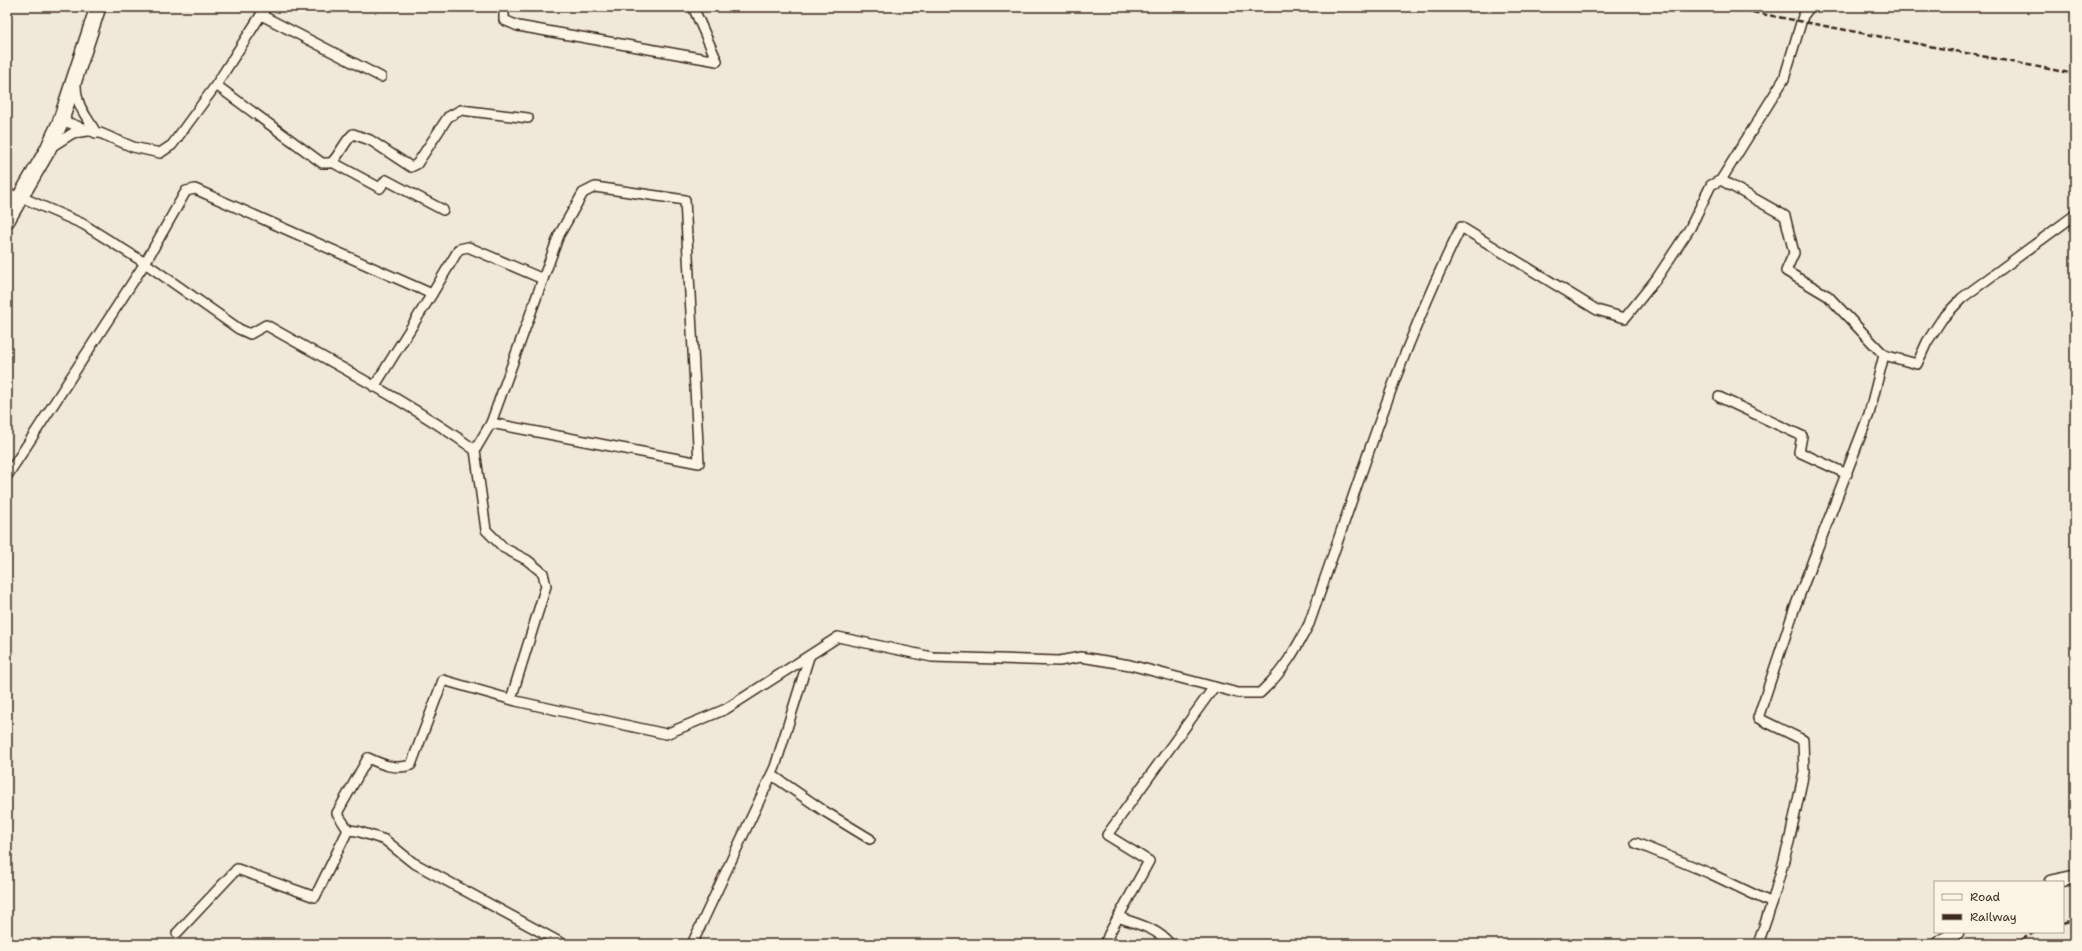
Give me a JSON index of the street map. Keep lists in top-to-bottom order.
{
  "legend": ["Road", "Railway"]
}
